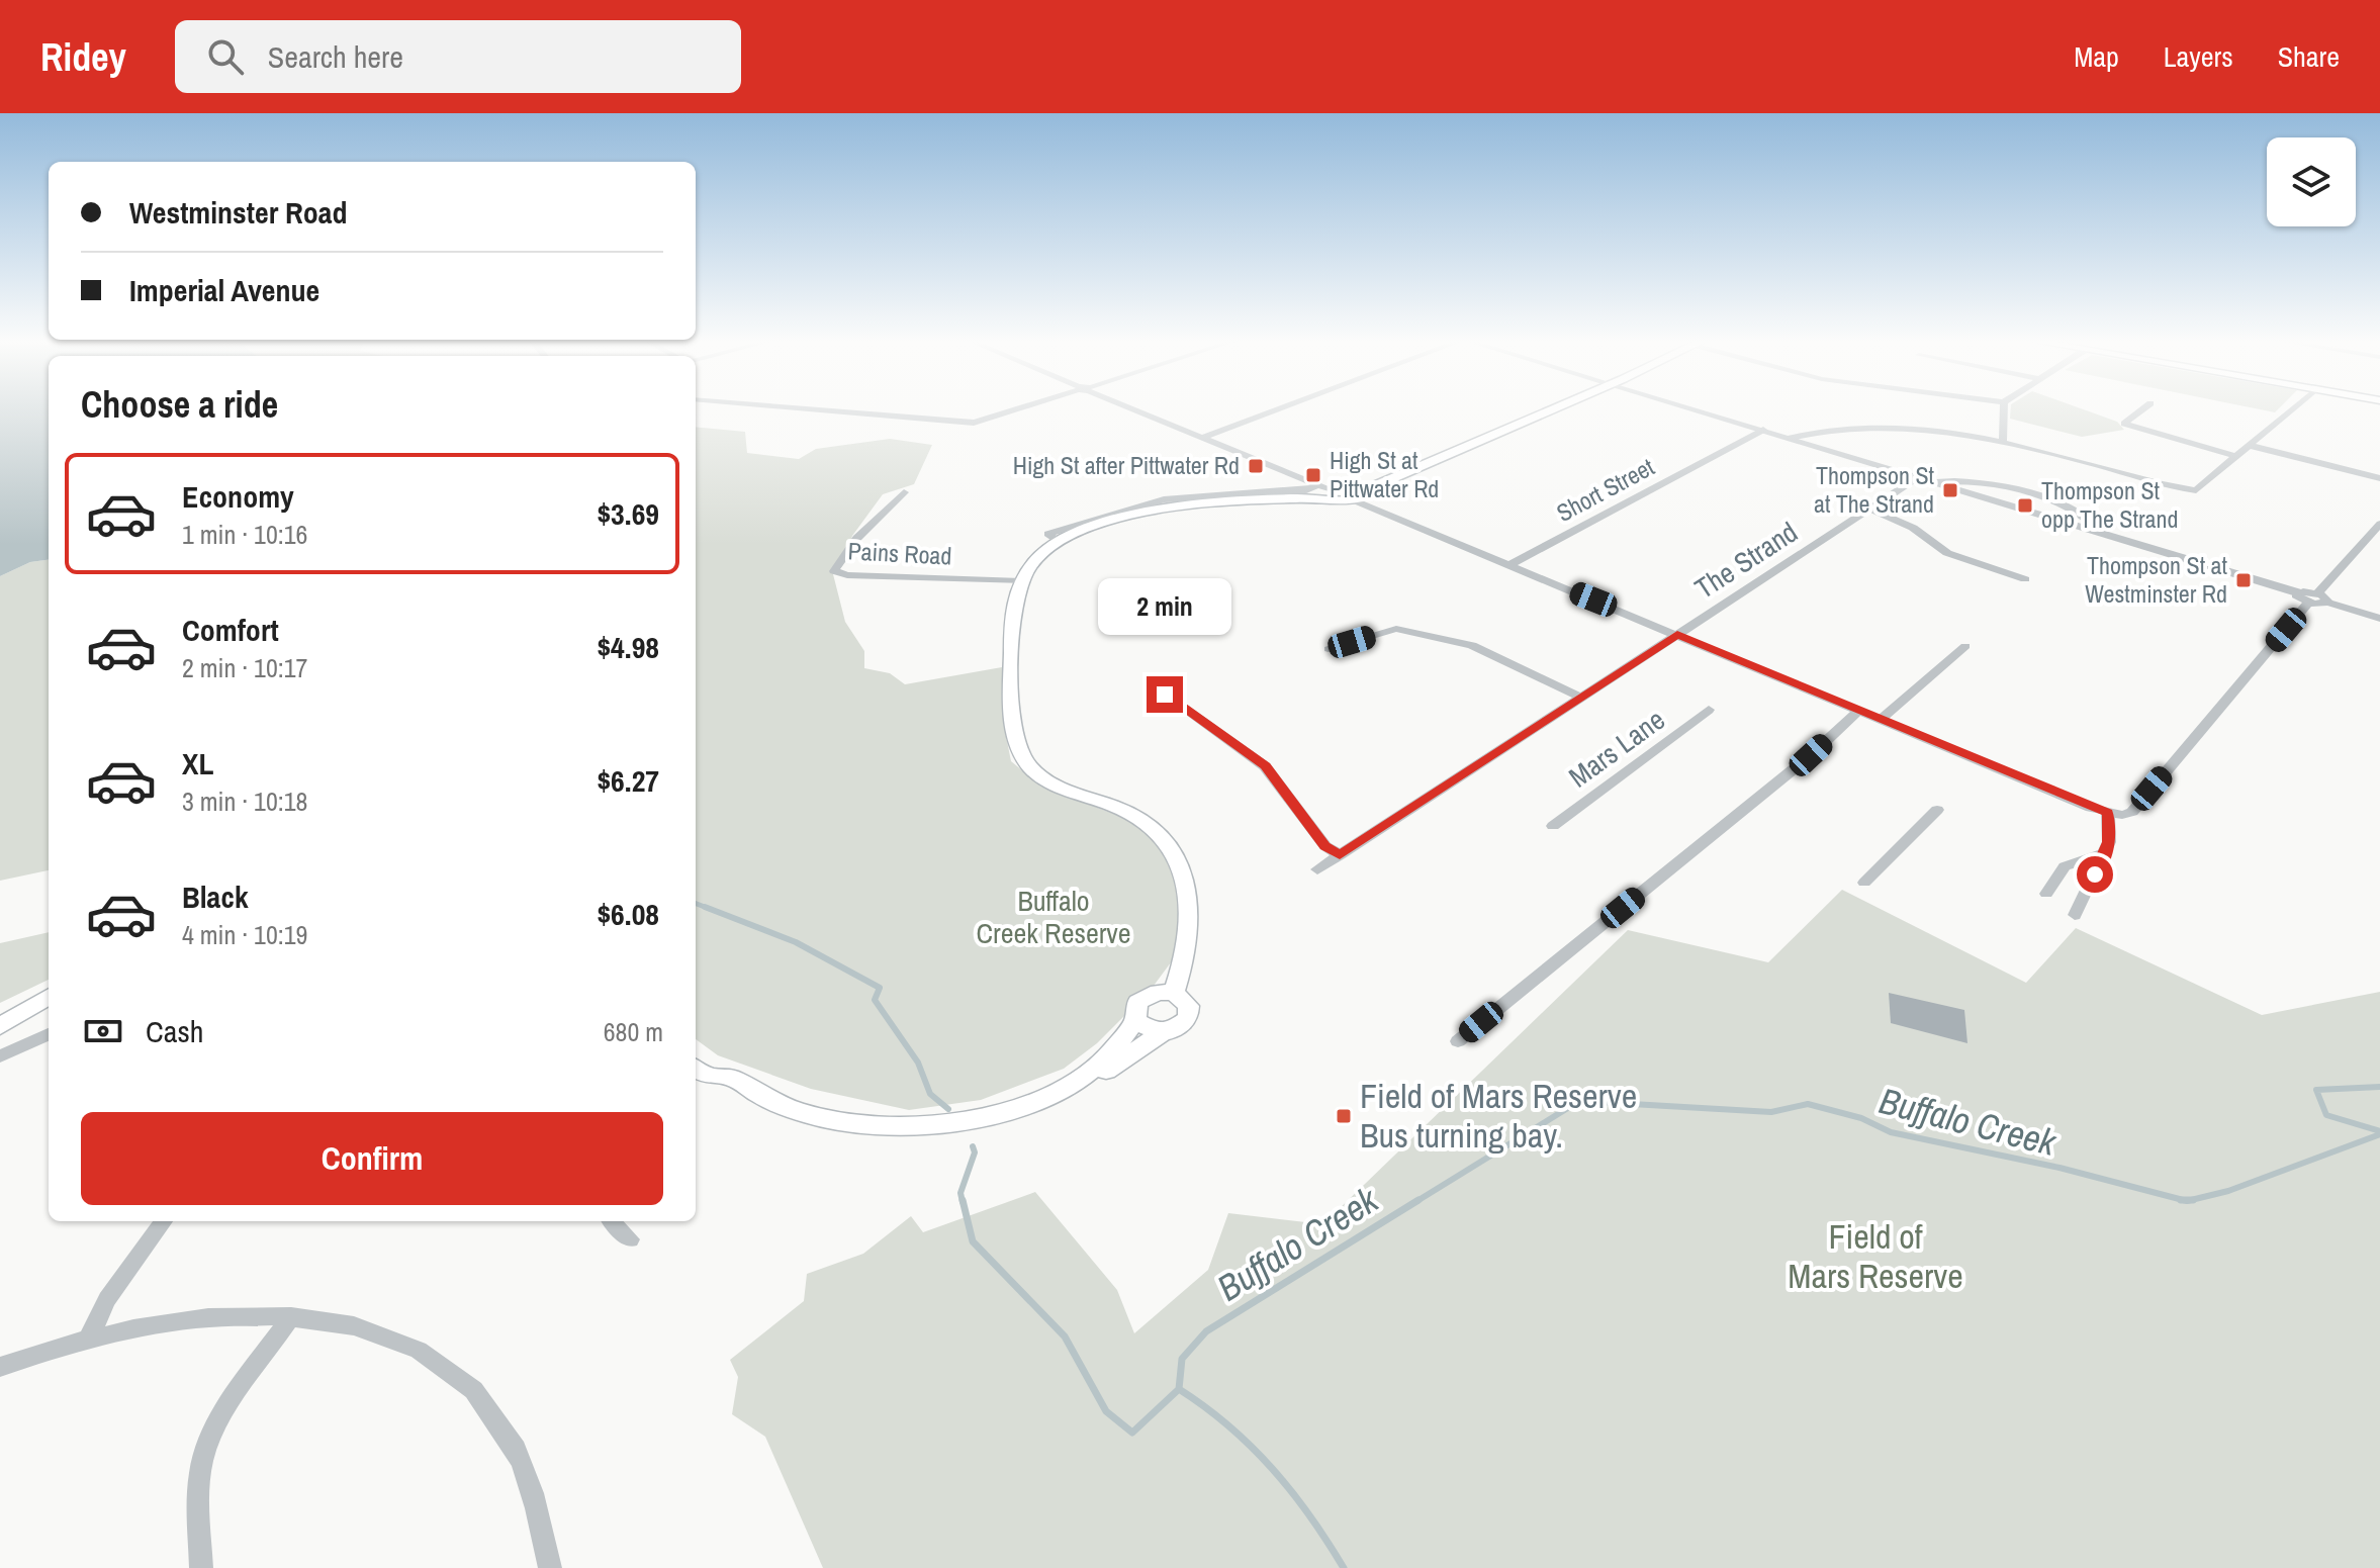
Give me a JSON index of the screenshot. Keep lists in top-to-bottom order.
{
  "streets": {
    "street": [
      "Short Street",
      "Pains Road",
      "The Strand",
      "Mars Lane"
    ]
  },
  "water": ["Buffalo Creek"],
  "parks": ["Buffalo Creek Reserve", "Field of Mars Reserve"],
  "places": {
    "transit": [
      "High St after Pittwater Rd",
      "High St at Pittwater Rd",
      "Thompson St at The Strand",
      "Thompson St opp The Strand",
      "Thompson St at Westminster Rd",
      "Field of Mars Reserve Bus turning bay."
    ]
  },
  "page": {
    "header": "Ridey",
    "search": "Search here",
    "nav": ["Map", "Layers", "Share"],
    "banner": ["Westminster Road", "Imperial Avenue"],
    "heading": "Choose a ride",
    "list": [
      {
        "name": "Economy",
        "note": "1 min · 10:16",
        "value": "$3.69"
      },
      {
        "name": "Comfort",
        "note": "2 min · 10:17",
        "value": "$4.98"
      },
      {
        "name": "XL",
        "note": "3 min · 10:18",
        "value": "$6.27"
      },
      {
        "name": "Black",
        "note": "4 min · 10:19",
        "value": "$6.08"
      }
    ],
    "bubble": "2 min",
    "pay": ["Cash", "680 m"],
    "buttons": "Confirm"
  }
}
